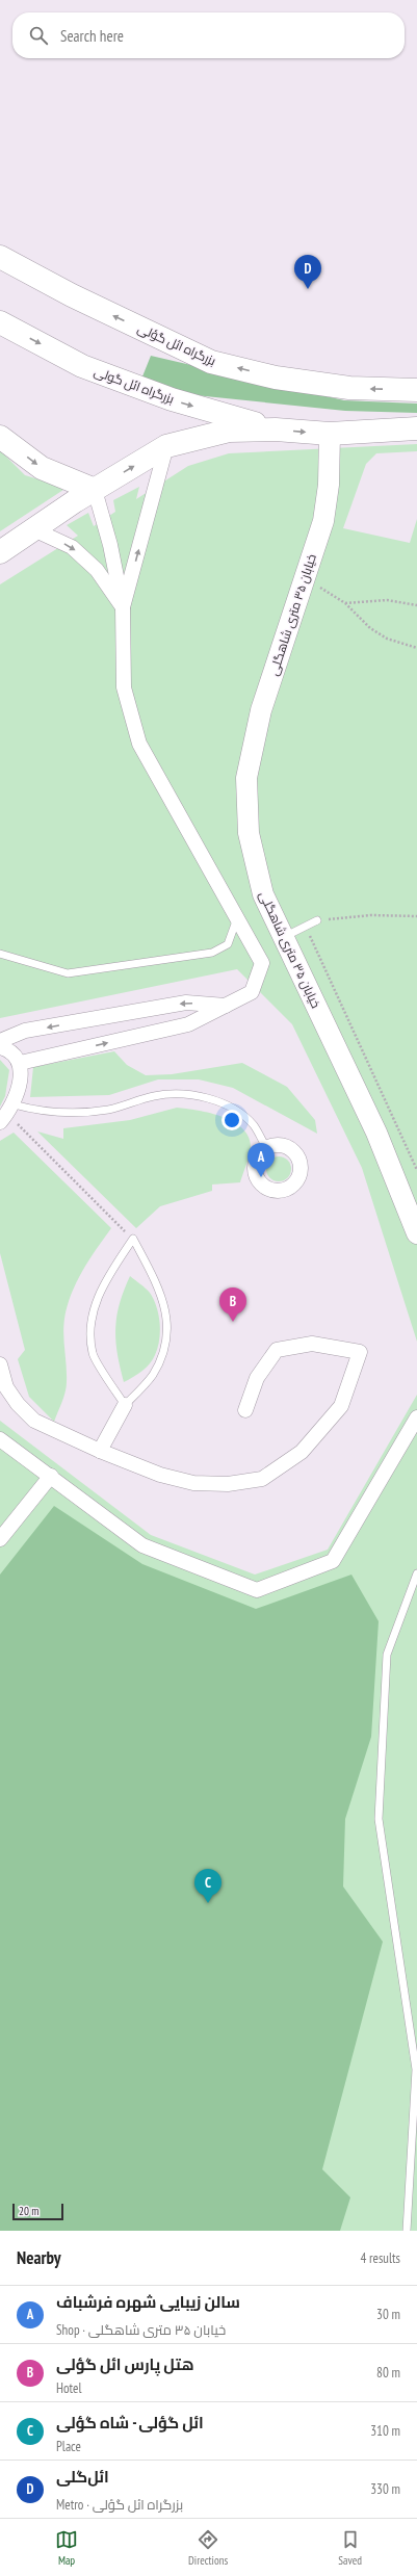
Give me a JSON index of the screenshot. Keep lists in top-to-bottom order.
{
  "streets": {
    "highway": ["بزرگراه ائل گؤلی", "بزرگراه ائل گولی"],
    "street": ["خیابان ۳۵ متری شاهگلی"]
  },
  "scale_bar": "20 m",
  "page": {
    "search": "Search here",
    "pins": [
      "D",
      "A",
      "B",
      "C"
    ],
    "scale": "20 m",
    "heading": ["Nearby", "4 results"],
    "list": [
      {
        "mark": "A",
        "name": "سالن زیبایی شهره فرشباف",
        "note": "Shop · خیابان ۳۵ متری شاهگلی",
        "value": "30 m"
      },
      {
        "mark": "B",
        "name": "هتل پارس ائل گؤلی",
        "note": "Hotel",
        "value": "80 m"
      },
      {
        "mark": "C",
        "name": "ائل گؤلی - شاه گؤلی",
        "note": "Place",
        "value": "310 m"
      },
      {
        "mark": "D",
        "name": "ائل‌گلی",
        "note": "Metro · بزرگراه ائل گؤلی",
        "value": "330 m"
      }
    ],
    "nav": ["Map", "Directions", "Saved"]
  }
}
